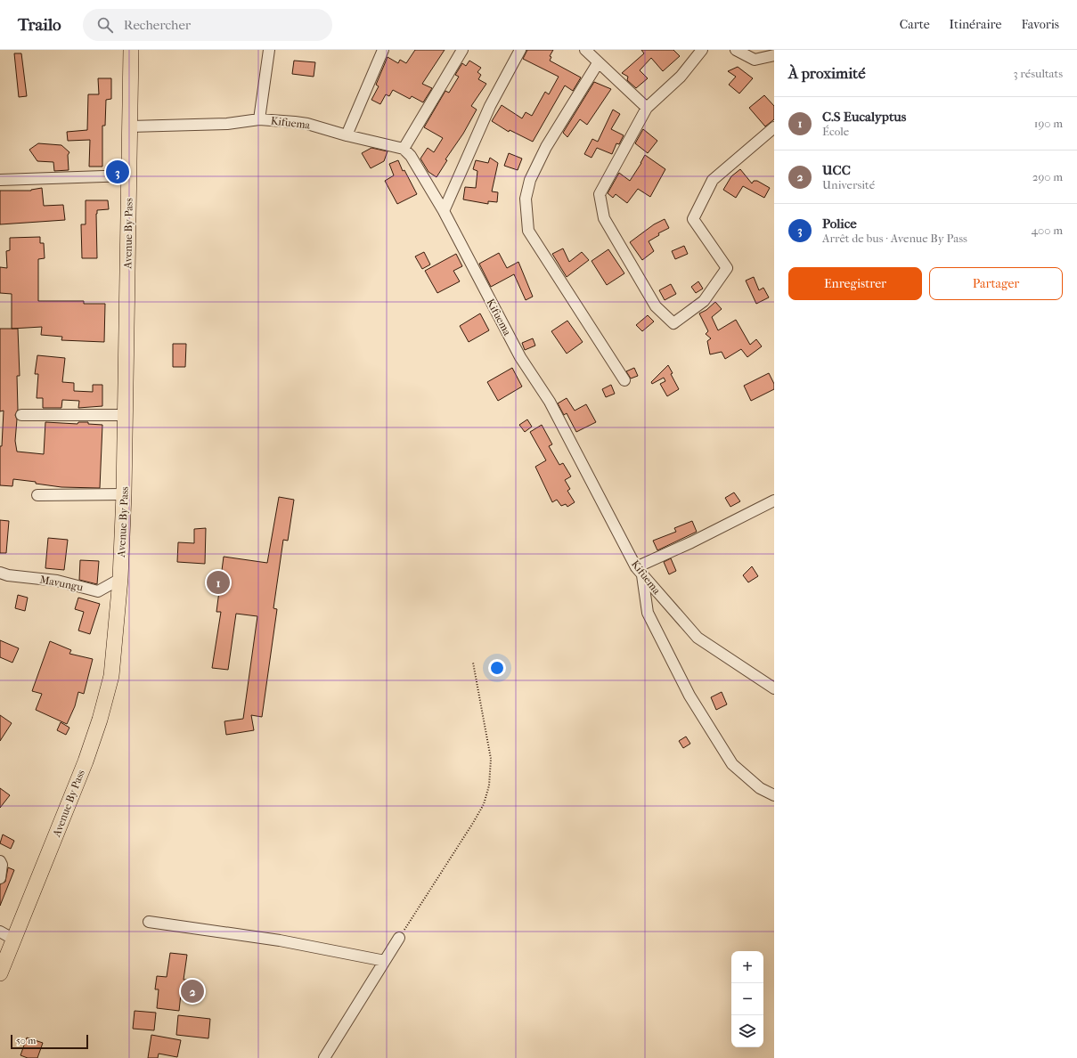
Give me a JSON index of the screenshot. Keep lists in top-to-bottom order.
{
  "streets": {
    "highway": ["Avenue By Pass"],
    "street": ["Kifuema", "Mavungu"]
  },
  "crossings": [
    ["Kifuema", "Avenue By Pass"],
    ["Avenue By Pass", "Mavungu"]
  ],
  "scale_bar": "50 m",
  "page": {
    "header": "Trailo",
    "search": "Rechercher",
    "nav": ["Carte", "Itinéraire", "Favoris"],
    "heading": ["À proximité", "3 résultats"],
    "list": [
      {
        "mark": "1",
        "name": "C.S Eucalyptus",
        "note": "École",
        "value": "190 m"
      },
      {
        "mark": "2",
        "name": "UCC",
        "note": "Université",
        "value": "290 m"
      },
      {
        "mark": "3",
        "name": "Police",
        "note": "Arrêt de bus · Avenue By Pass",
        "value": "400 m"
      }
    ],
    "pins": ["3", "1", "2"],
    "buttons": ["Enregistrer", "Partager"],
    "map_buttons": ["+", "−"],
    "scale": "50 m"
  }
}
